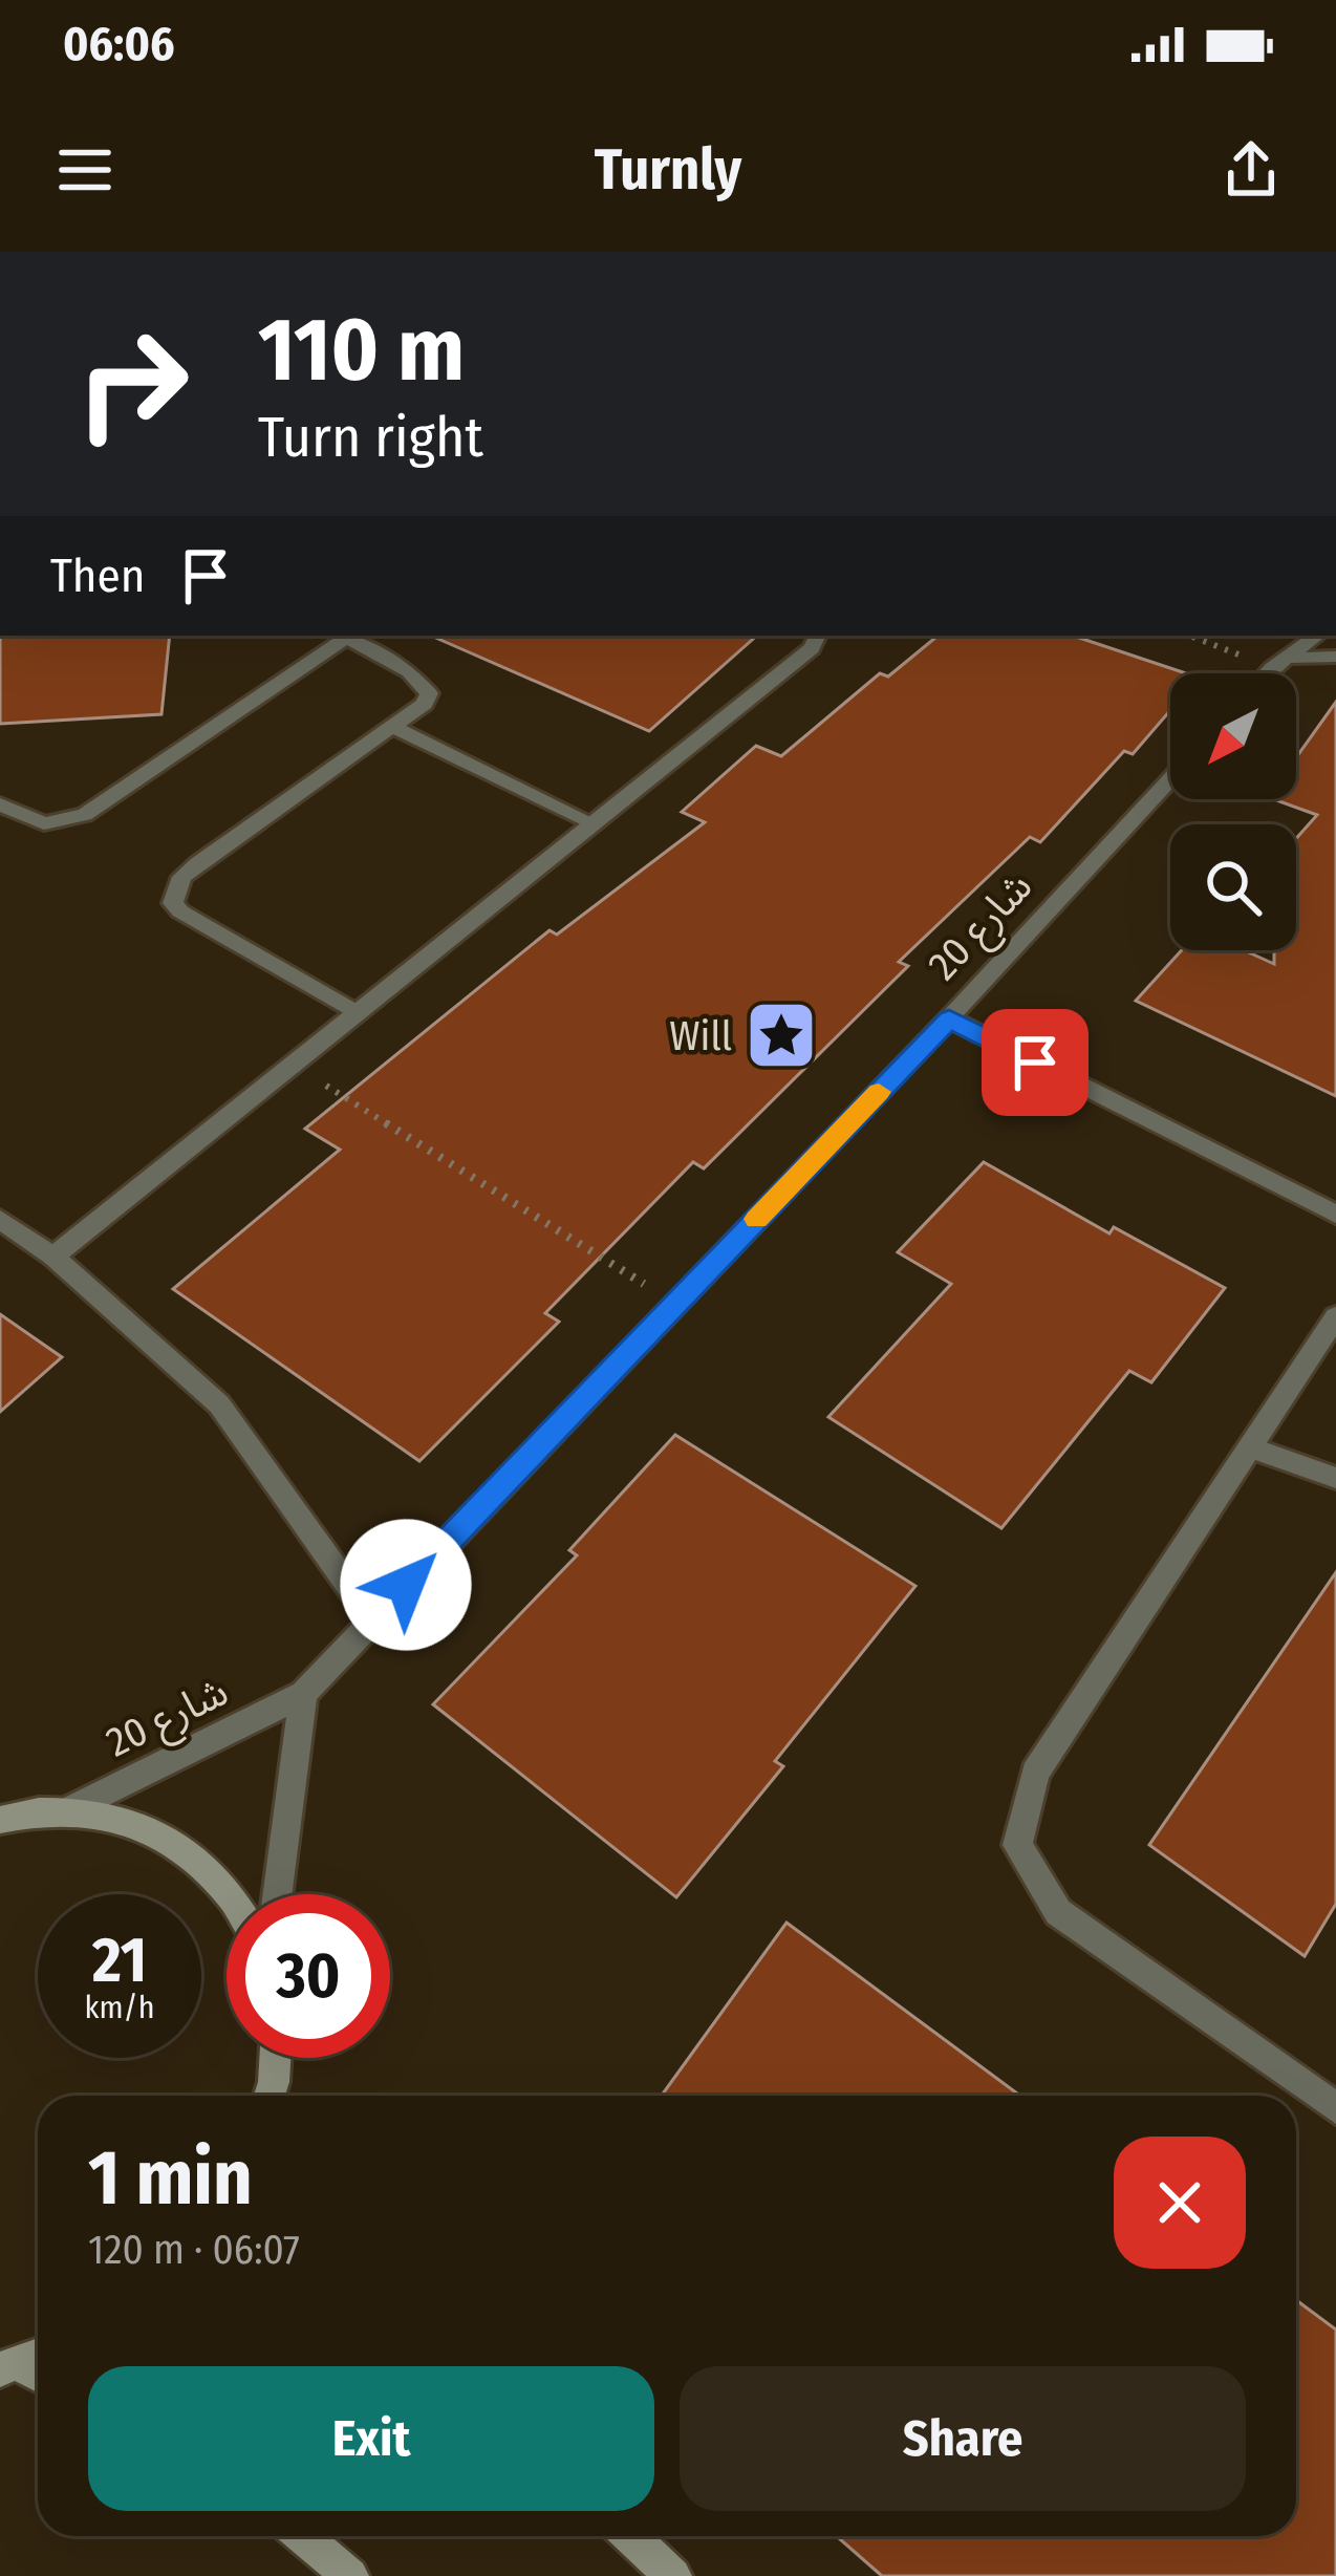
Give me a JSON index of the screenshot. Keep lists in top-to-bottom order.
{
  "streets": {
    "street": ["شارع 20"]
  },
  "places": {
    "place": ["Will"]
  },
  "north": "bottom left",
  "page": {
    "status": "06:06",
    "header": "Turnly",
    "turn": ["110 m", "Turn right"],
    "then": "Then",
    "speed": "21 km/h",
    "limit": "30",
    "heading": ["1 min", "120 m · 06:07"],
    "buttons": ["Exit", "Share"]
  }
}
